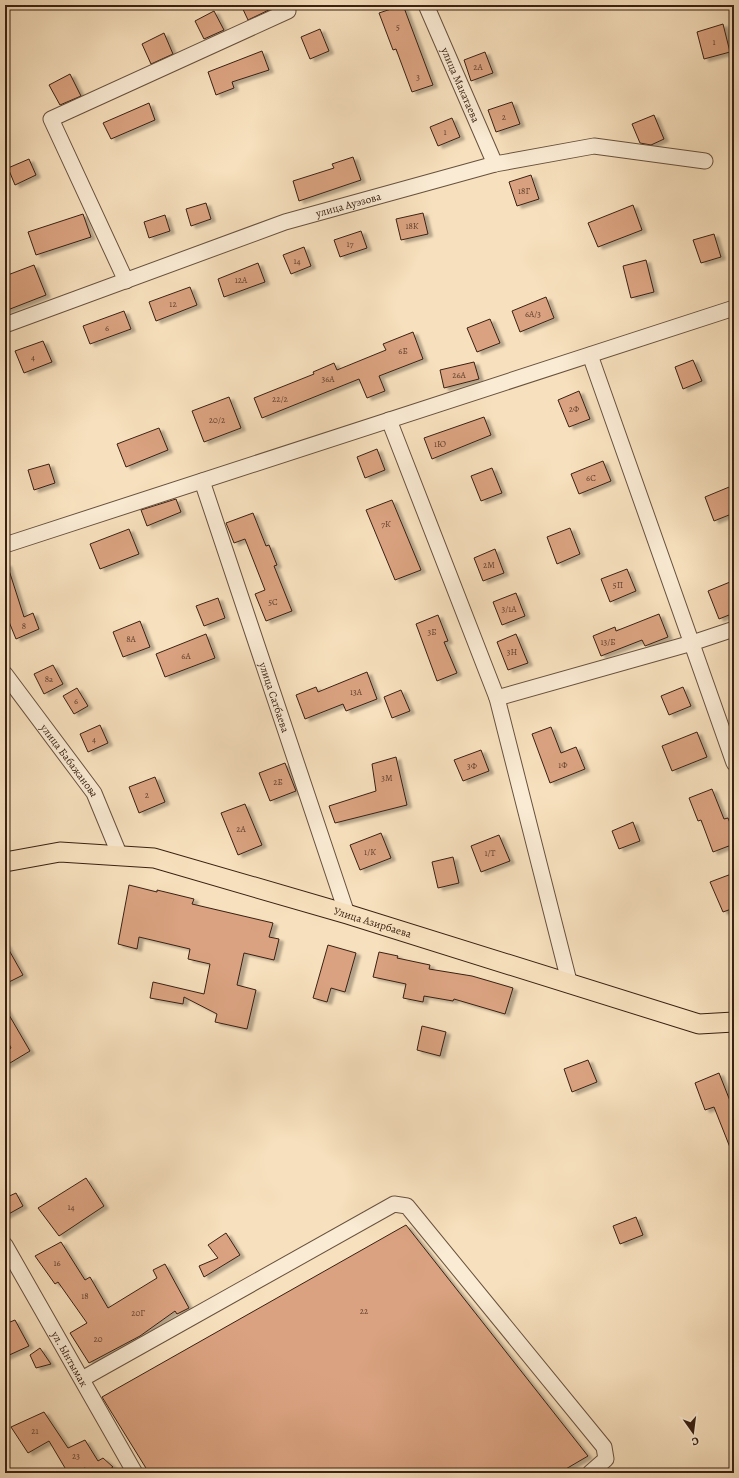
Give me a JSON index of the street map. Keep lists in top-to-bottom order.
{
  "streets": {
    "main road": ["Улица Азирбаева"],
    "street": [
      "улица Макатаева",
      "улица Ауэзова",
      "улица Сатбаева",
      "улица Бабажанова",
      "ул. Ынтымак"
    ]
  },
  "crossings": [
    ["улица Макатаева", "улица Ауэзова"],
    ["улица Сатбаева", "Улица Азирбаева"],
    ["улица Бабажанова", "Улица Азирбаева"]
  ],
  "house_numbers": [
    "5",
    "1",
    "2А",
    "3",
    "2",
    "1",
    "18Г",
    "18К",
    "17",
    "14",
    "12А",
    "12",
    "6А/3",
    "6",
    "6Б",
    "4",
    "26А",
    "36А",
    "22/2",
    "2Ф",
    "20/2",
    "1Ю",
    "6С",
    "7К",
    "2M",
    "5П",
    "5С",
    "3/1A",
    "8",
    "3Б",
    "8А",
    "13/Б",
    "3H",
    "6А",
    "8а",
    "13А",
    "6",
    "4",
    "1Ф",
    "3Ф",
    "3М",
    "2Б",
    "2",
    "2А",
    "1/К",
    "1/Т",
    "14",
    "16",
    "18",
    "22",
    "20Г",
    "20",
    "21",
    "23"
  ],
  "north": "bottom"
}
